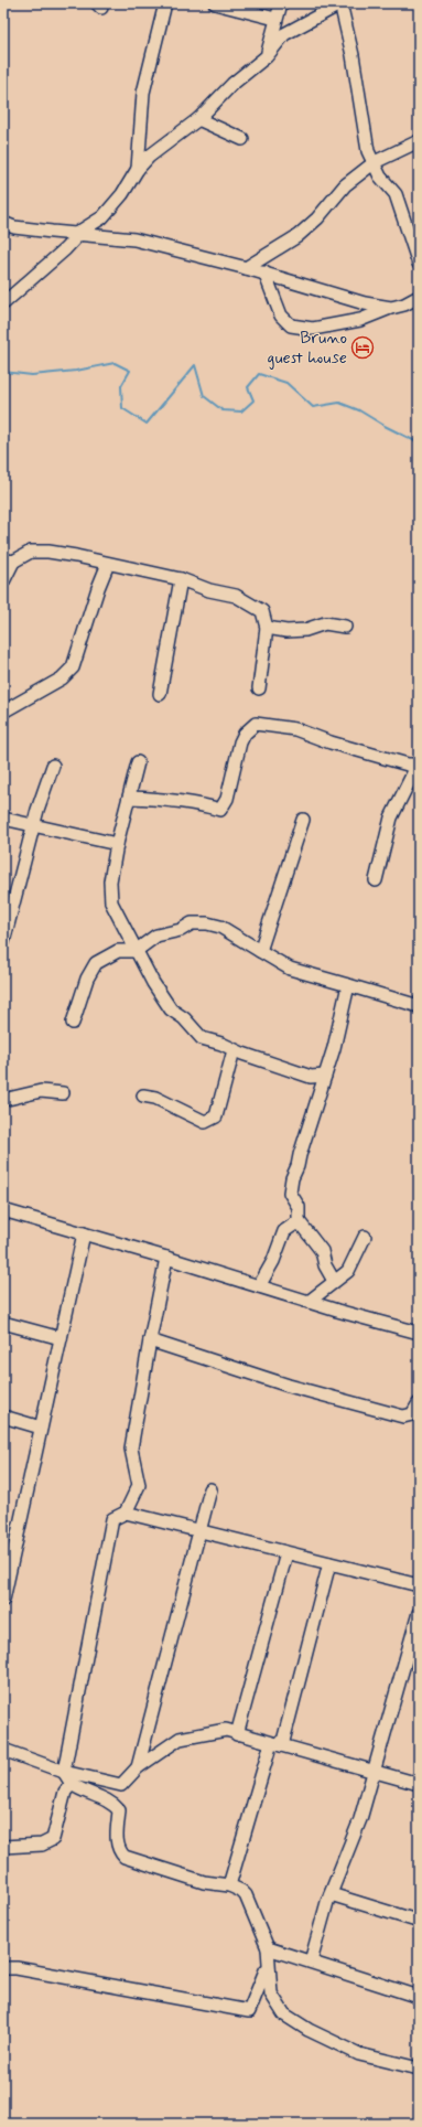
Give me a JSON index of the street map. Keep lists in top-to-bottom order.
{
  "places": {
    "hotel": ["Bruno guest house"]
  }
}
